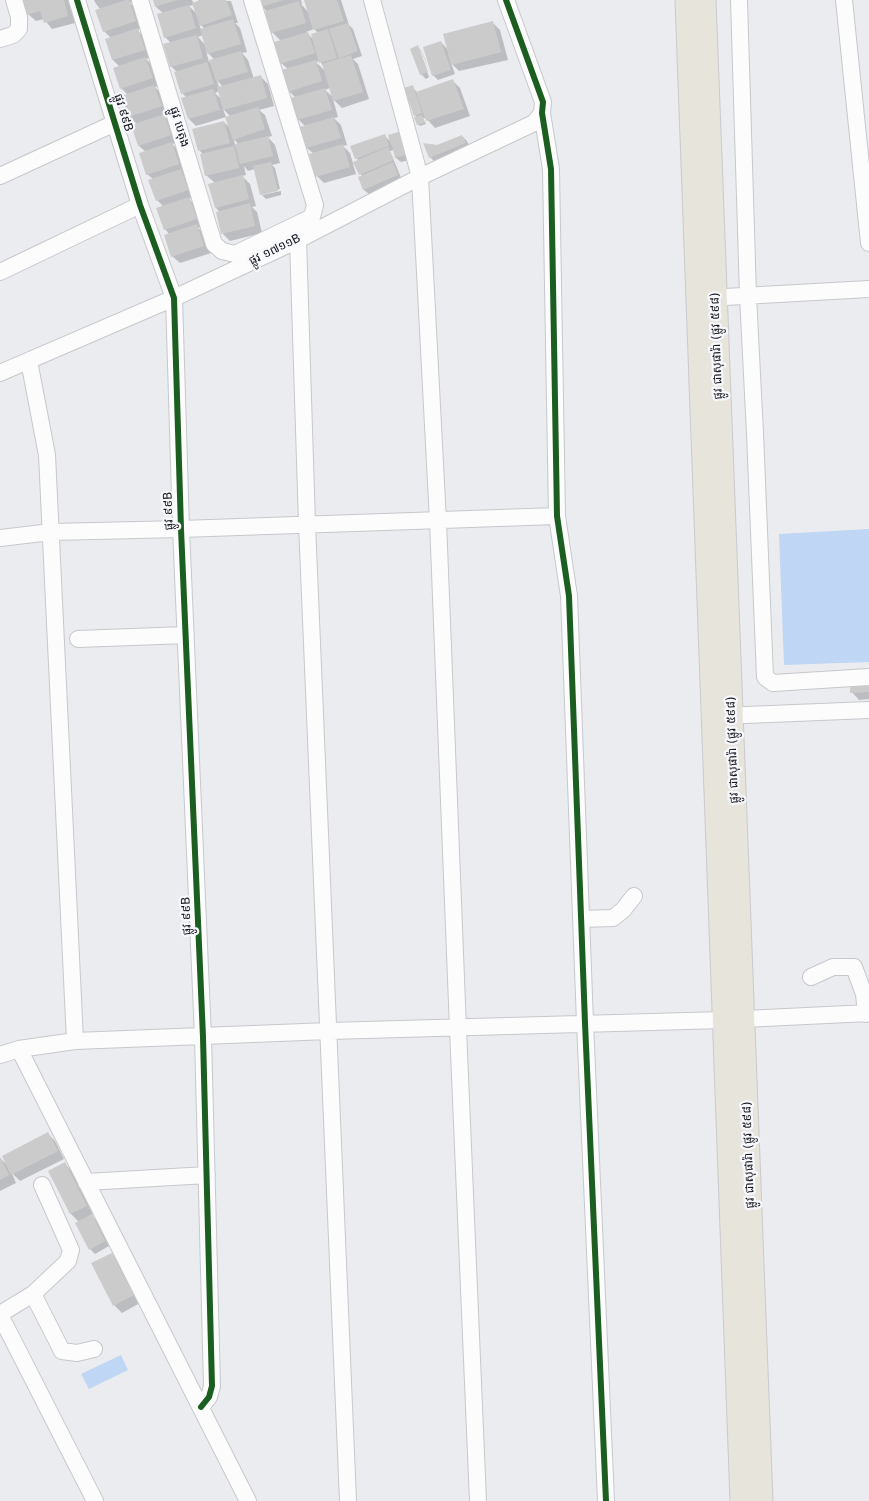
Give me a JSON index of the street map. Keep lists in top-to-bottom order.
{
  "streets": {
    "main road": ["ផ្លូវ ជាសុផារ៉ា (ផ្លូវ ៥៩៨)"],
    "street": ["ផ្លូវ ៩៩B", "ផ្លូវ បេតុង", "ផ្លូវ ១៧១១B"]
  },
  "crossings": [
    ["ផ្លូវ ៩៩B", "ផ្លូវ ១៧១១B"]
  ]
}
